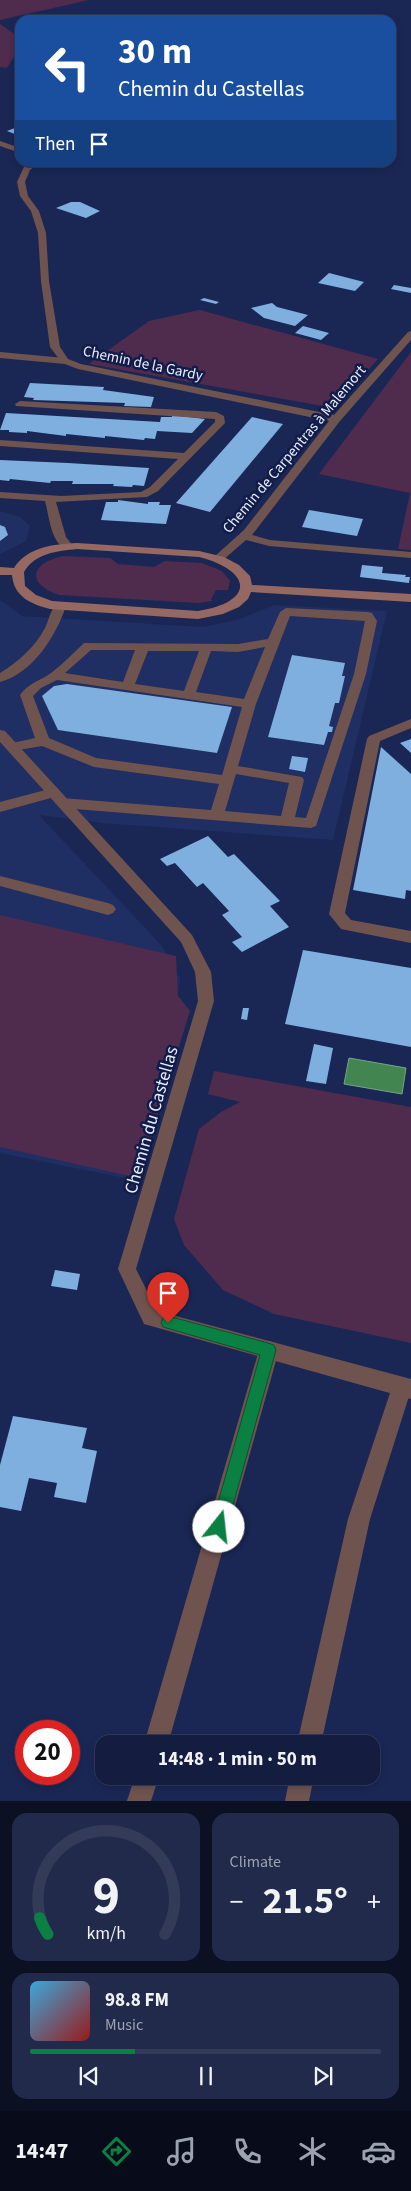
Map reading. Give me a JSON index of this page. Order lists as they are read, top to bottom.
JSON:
{
  "streets": {
    "street": ["Chemin de la Gardy", "Chemin de Carpentras à Malemort", "Chemin du Castellas"]
  },
  "crossings": [
    ["Chemin de la Gardy", "Chemin de Carpentras à Malemort"]
  ],
  "page": {
    "turn": ["30 m", "Chemin du Castellas"],
    "then": "Then",
    "limit": "20",
    "trip": "14:48 · 1 min · 50 m",
    "tile": "Climate",
    "heat": ["−", "21.5°", "+"],
    "song": ["98.8 FM", "Music"],
    "tabs": "14:47",
    "gauge": ["9", "km/h"]
  }
}
